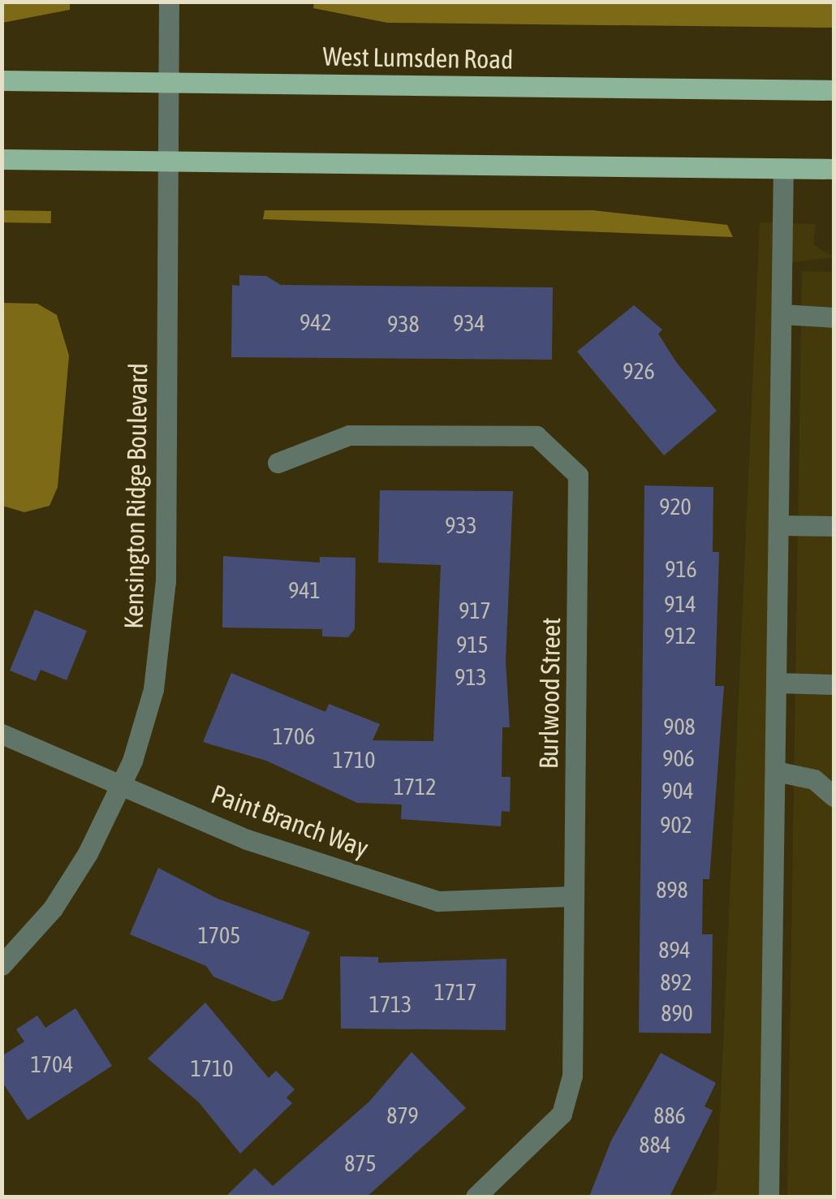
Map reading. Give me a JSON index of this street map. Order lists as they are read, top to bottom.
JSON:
{
  "streets": {
    "main road": ["West Lumsden Road"],
    "street": ["Kensington Ridge Boulevard", "Burlwood Street", "Paint Branch Way"]
  },
  "crossings": [
    ["West Lumsden Road", "Kensington Ridge Boulevard"],
    ["Kensington Ridge Boulevard", "Paint Branch Way"],
    ["Burlwood Street", "Paint Branch Way"]
  ],
  "house_numbers": [
    "942",
    "934",
    "938",
    "926",
    "920",
    "933",
    "916",
    "941",
    "914",
    "917",
    "912",
    "915",
    "913",
    "908",
    "1706",
    "906",
    "1710",
    "1712",
    "904",
    "902",
    "898",
    "1705",
    "894",
    "892",
    "1717",
    "1713",
    "890",
    "1704",
    "1710",
    "879",
    "886",
    "884",
    "875"
  ]
}
